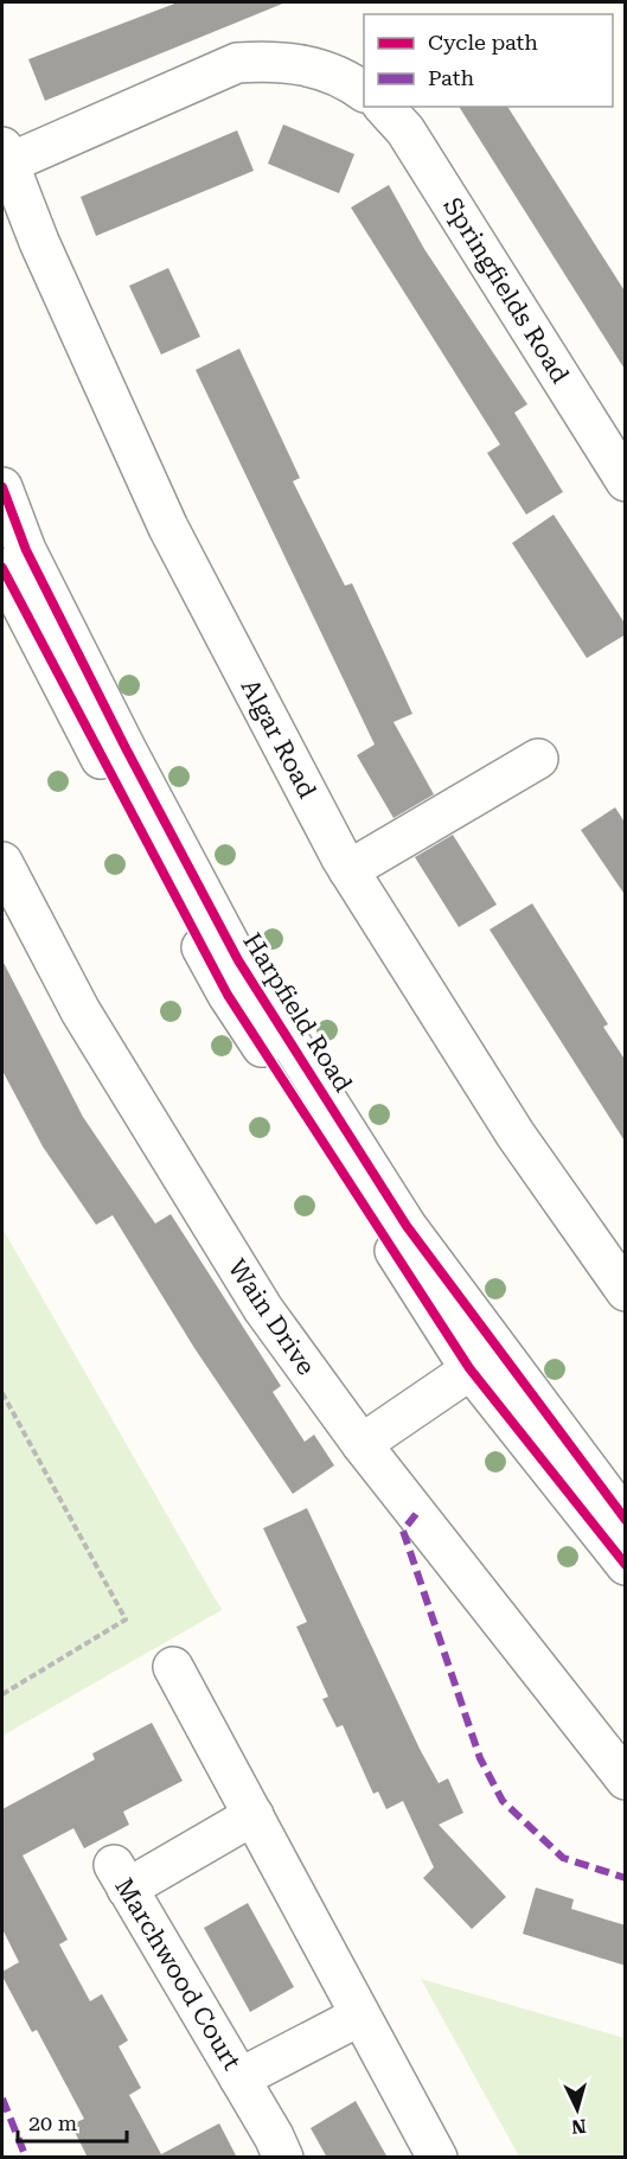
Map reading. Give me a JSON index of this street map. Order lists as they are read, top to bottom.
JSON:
{
  "streets": {
    "street": [
      "Springfields Road",
      "Algar Road",
      "Harpfield Road",
      "Wain Drive",
      "Marchwood Court"
    ]
  },
  "legend": ["Cycle path", "Path"],
  "scale_bar": "20 m",
  "north": "bottom"
}
